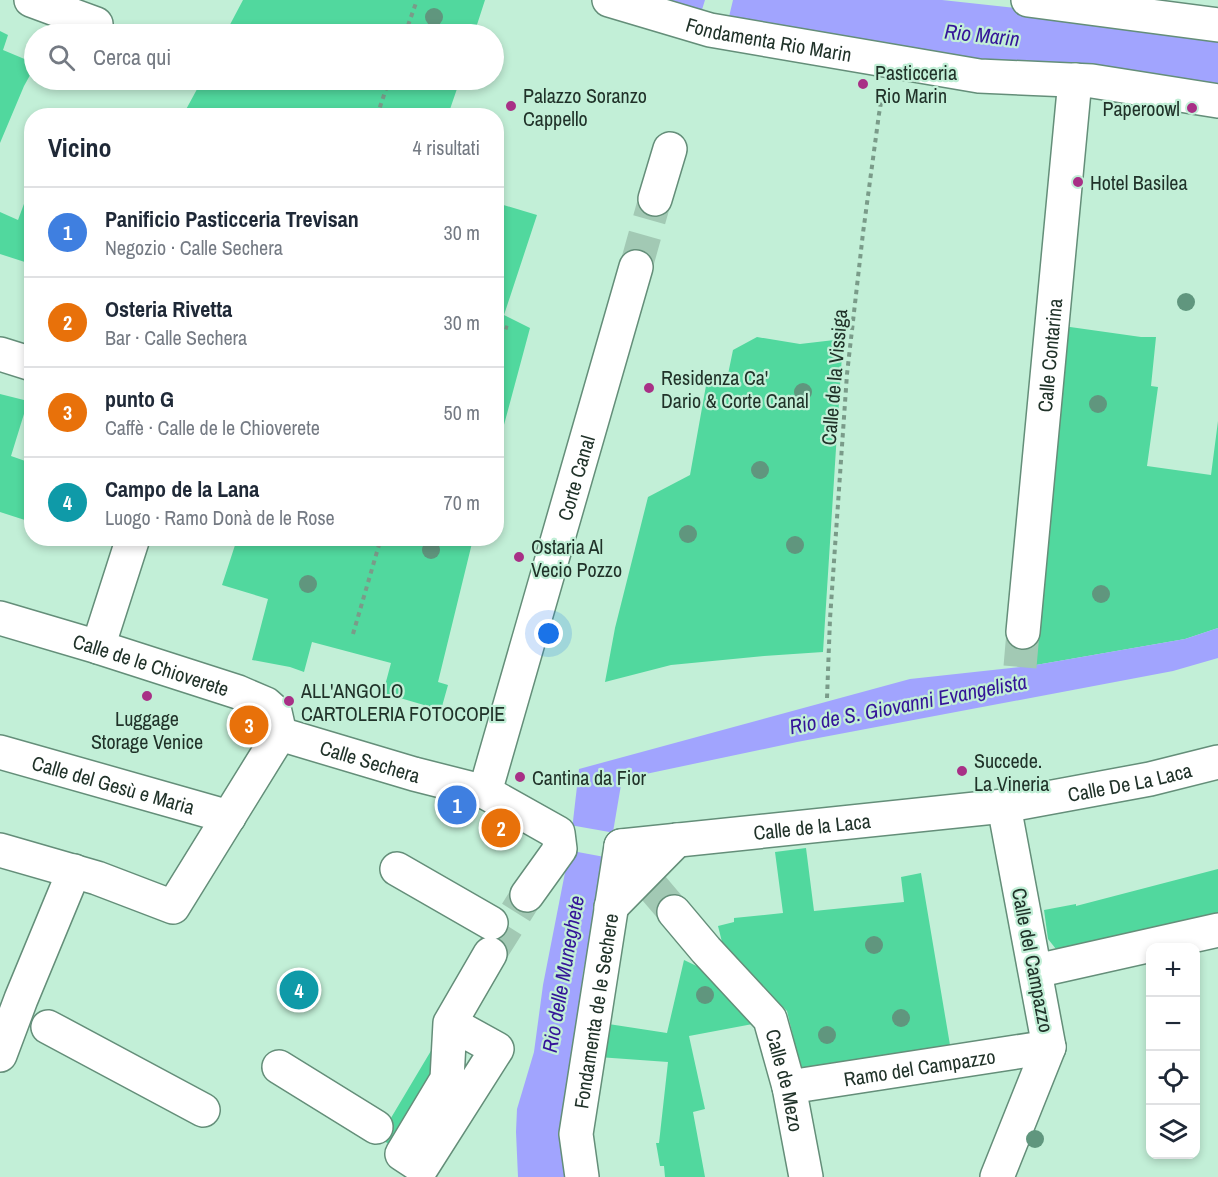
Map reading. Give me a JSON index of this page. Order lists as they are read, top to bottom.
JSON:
{
  "streets": {
    "street": [
      "Fondamenta Rio Marin",
      "Calle Contarina",
      "Corte Canal",
      "Calle de le Chioverete",
      "Calle Sechera",
      "Calle De La Laca",
      "Calle del Gesù e Maria",
      "Calle de la Laca",
      "Calle del Campazzo",
      "Fondamenta de le Sechere",
      "Ramo del Campazzo",
      "Calle de Mezo"
    ],
    "path": ["Calle de la Vissiga"]
  },
  "crossings": [
    ["Fondamenta Rio Marin", "Calle Contarina"],
    ["Fondamenta Rio Marin", "Calle de la Vissiga"],
    ["Corte Canal", "Calle Sechera"],
    ["Calle de le Chioverete", "Calle Sechera"],
    ["Calle De La Laca", "Calle de la Laca"],
    ["Calle De La Laca", "Calle del Campazzo"],
    ["Calle de la Laca", "Calle del Campazzo"],
    ["Calle de la Laca", "Fondamenta de le Sechere"],
    ["Calle del Campazzo", "Ramo del Campazzo"],
    ["Ramo del Campazzo", "Calle de Mezo"]
  ],
  "water": ["Rio Marin", "Rio de S. Giovanni Evangelista", "Rio delle Muneghete"],
  "places": [
    "Pasticceria Rio Marin",
    "Palazzo Soranzo Cappello",
    "Paperoowl",
    "Hotel Basilea",
    "Residenza Ca' Dario & Corte Canal",
    "Ostaria Al Vecio Pozzo",
    "Luggage Storage Venice",
    "ALL'ANGOLO CARTOLERIA FOTOCOPIE",
    "Succede. La Vineria",
    "Cantina da Fior"
  ],
  "page": {
    "search": "Cerca qui",
    "heading": ["Vicino", "4 risultati"],
    "list": [
      {
        "mark": "1",
        "name": "Panificio Pasticceria Trevisan",
        "note": "Negozio · Calle Sechera",
        "value": "30 m"
      },
      {
        "mark": "2",
        "name": "Osteria Rivetta",
        "note": "Bar · Calle Sechera",
        "value": "30 m"
      },
      {
        "mark": "3",
        "name": "punto G",
        "note": "Caffè · Calle de le Chioverete",
        "value": "50 m"
      },
      {
        "mark": "4",
        "name": "Campo de la Lana",
        "note": "Luogo · Ramo Donà de le Rose",
        "value": "70 m"
      }
    ],
    "pins": [
      "3",
      "1",
      "2",
      "4"
    ],
    "map_buttons": ["+", "−"]
  }
}
